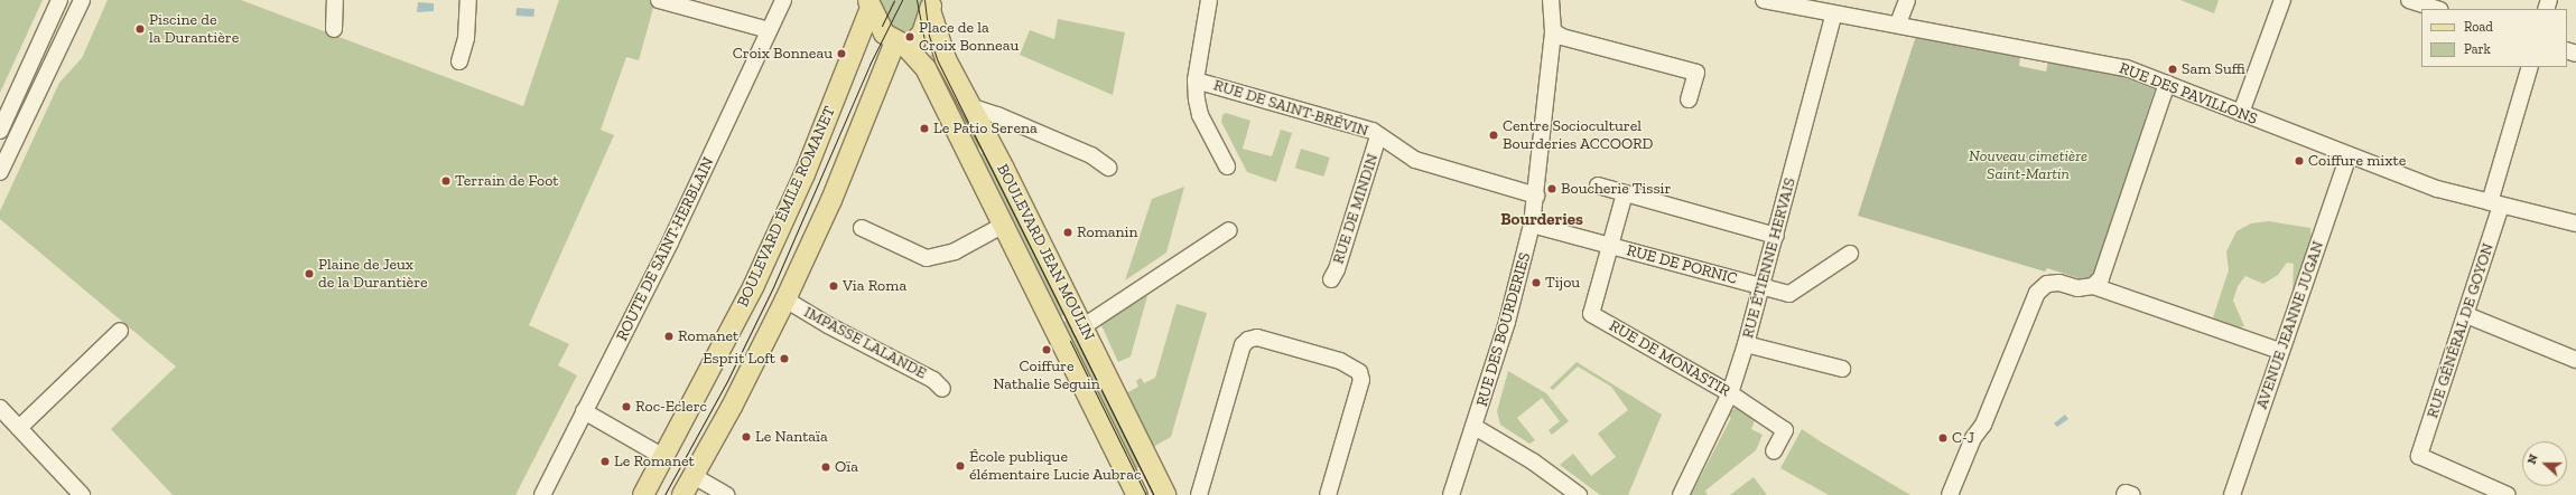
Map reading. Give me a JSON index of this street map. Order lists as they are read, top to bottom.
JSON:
{
  "streets": {
    "main road": ["BOULEVARD ÉMILE ROMANET", "BOULEVARD JEAN MOULIN"],
    "street": [
      "RUE DES PAVILLONS",
      "RUE DE SAINT-BRÉVIN",
      "RUE DE MINDIN",
      "ROUTE DE SAINT-HERBLAIN",
      "RUE ÉTIENNE HERVAIS",
      "RUE DE PORNIC",
      "AVENUE JEANNE JUGAN",
      "RUE DES BOURDERIES",
      "RUE GÉNÉRAL DE GOYON",
      "IMPASSE LALANDE",
      "RUE DE MONASTIR"
    ]
  },
  "crossings": [
    ["RUE DES PAVILLONS", "RUE ÉTIENNE HERVAIS"],
    ["RUE DES PAVILLONS", "AVENUE JEANNE JUGAN"],
    ["RUE DES PAVILLONS", "RUE GÉNÉRAL DE GOYON"],
    ["RUE DE SAINT-BRÉVIN", "RUE DE MINDIN"],
    ["RUE DE SAINT-BRÉVIN", "RUE DES BOURDERIES"],
    ["RUE ÉTIENNE HERVAIS", "RUE DE PORNIC"],
    ["RUE ÉTIENNE HERVAIS", "RUE DE MONASTIR"],
    ["RUE DE PORNIC", "RUE DES BOURDERIES"],
    ["RUE DE PORNIC", "RUE DE MONASTIR"]
  ],
  "districts": ["Bourderies"],
  "parks": ["Nouveau cimetière Saint-Martin"],
  "places": [
    "Piscine de la Durantière",
    "Place de la Croix Bonneau",
    "Croix Bonneau",
    "Sam Suffi",
    "Le Patio Serena",
    "Centre Socioculturel Bourderies ACCOORD",
    "Coiffure mixte",
    "Terrain de Foot",
    "Boucherie Tissir",
    "Romanin",
    "Plaine de Jeux de la Durantière",
    "Tijou",
    "Via Roma",
    "Romanet",
    "Coiffure Nathalie Seguin",
    "Esprit Loft",
    "Roc-Eclerc",
    "Le Nantaïa",
    "C-J",
    "Le Romanet",
    "École publique élémentaire Lucie Aubrac",
    "Oïa"
  ],
  "legend": ["Road", "Park"],
  "north": "left"
}
